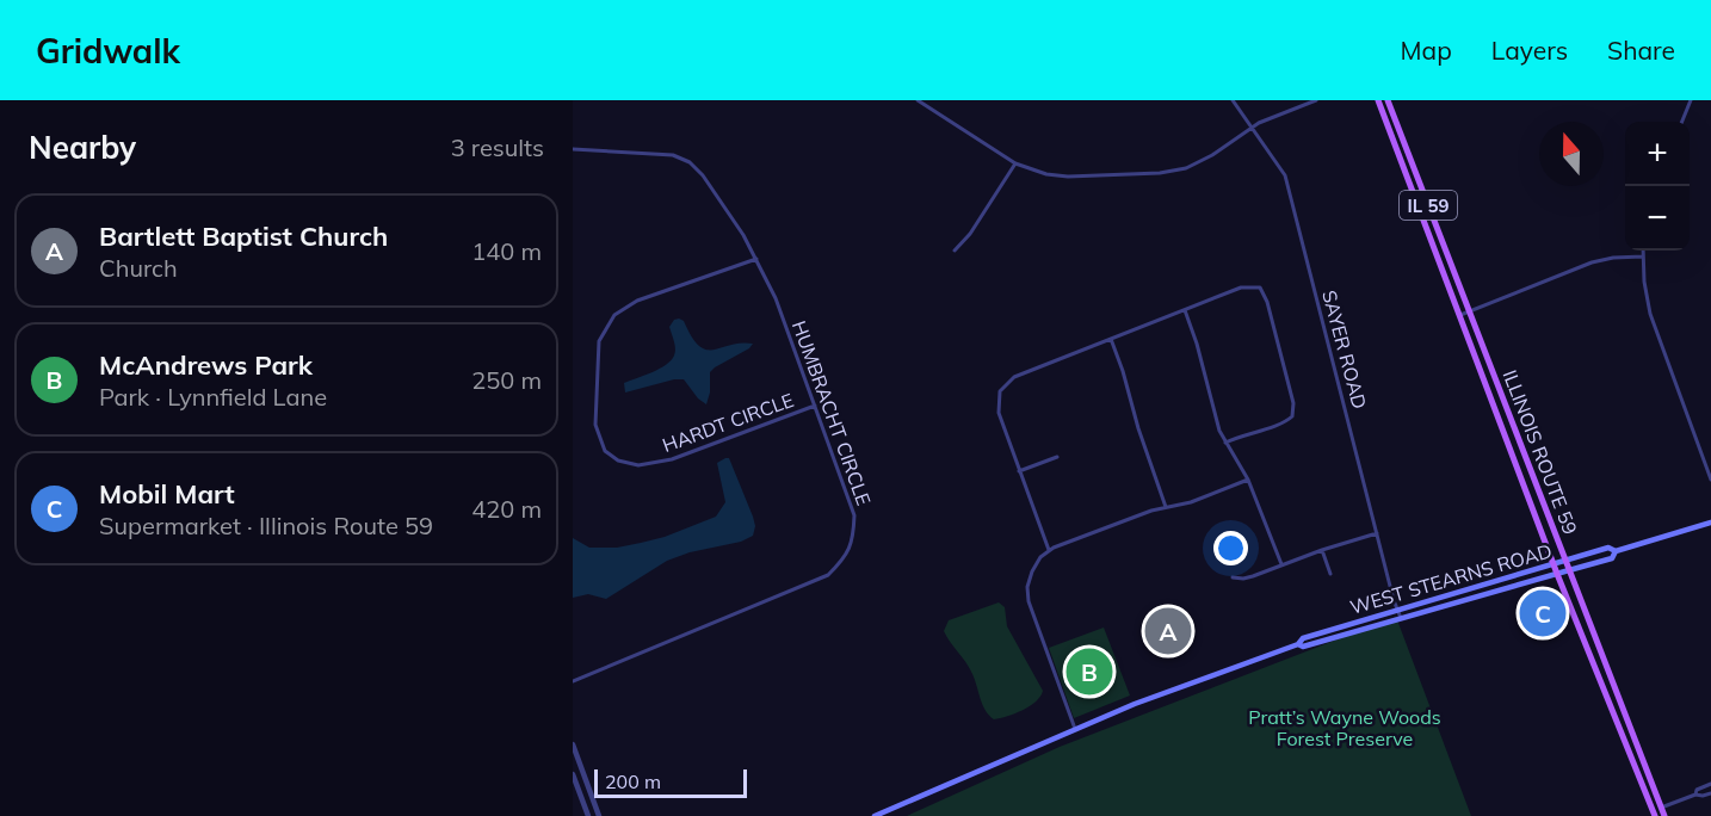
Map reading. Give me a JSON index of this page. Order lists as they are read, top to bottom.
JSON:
{
  "streets": {
    "main road": ["IL 59", "ILLINOIS ROUTE 59", "WEST STEARNS ROAD"],
    "street": ["SAYER ROAD", "HUMBRACHT CIRCLE", "HARDT CIRCLE"]
  },
  "crossings": [
    ["SAYER ROAD", "WEST STEARNS ROAD"],
    ["HUMBRACHT CIRCLE", "HARDT CIRCLE"],
    ["ILLINOIS ROUTE 59", "WEST STEARNS ROAD"]
  ],
  "parks": ["Pratt’s Wayne Woods Forest Preserve"],
  "scale_bar": "200 m",
  "north": "top",
  "page": {
    "header": "Gridwalk",
    "nav": ["Map", "Layers", "Share"],
    "heading": ["Nearby", "3 results"],
    "map_buttons": ["+", "−"],
    "list": [
      {
        "mark": "A",
        "name": "Bartlett Baptist Church",
        "note": "Church",
        "value": "140 m"
      },
      {
        "mark": "B",
        "name": "McAndrews Park",
        "note": "Park · Lynnfield Lane",
        "value": "250 m"
      },
      {
        "mark": "C",
        "name": "Mobil Mart",
        "note": "Supermarket · Illinois Route 59",
        "value": "420 m"
      }
    ],
    "pins": ["C", "A", "B"],
    "scale": "200 m"
  }
}
